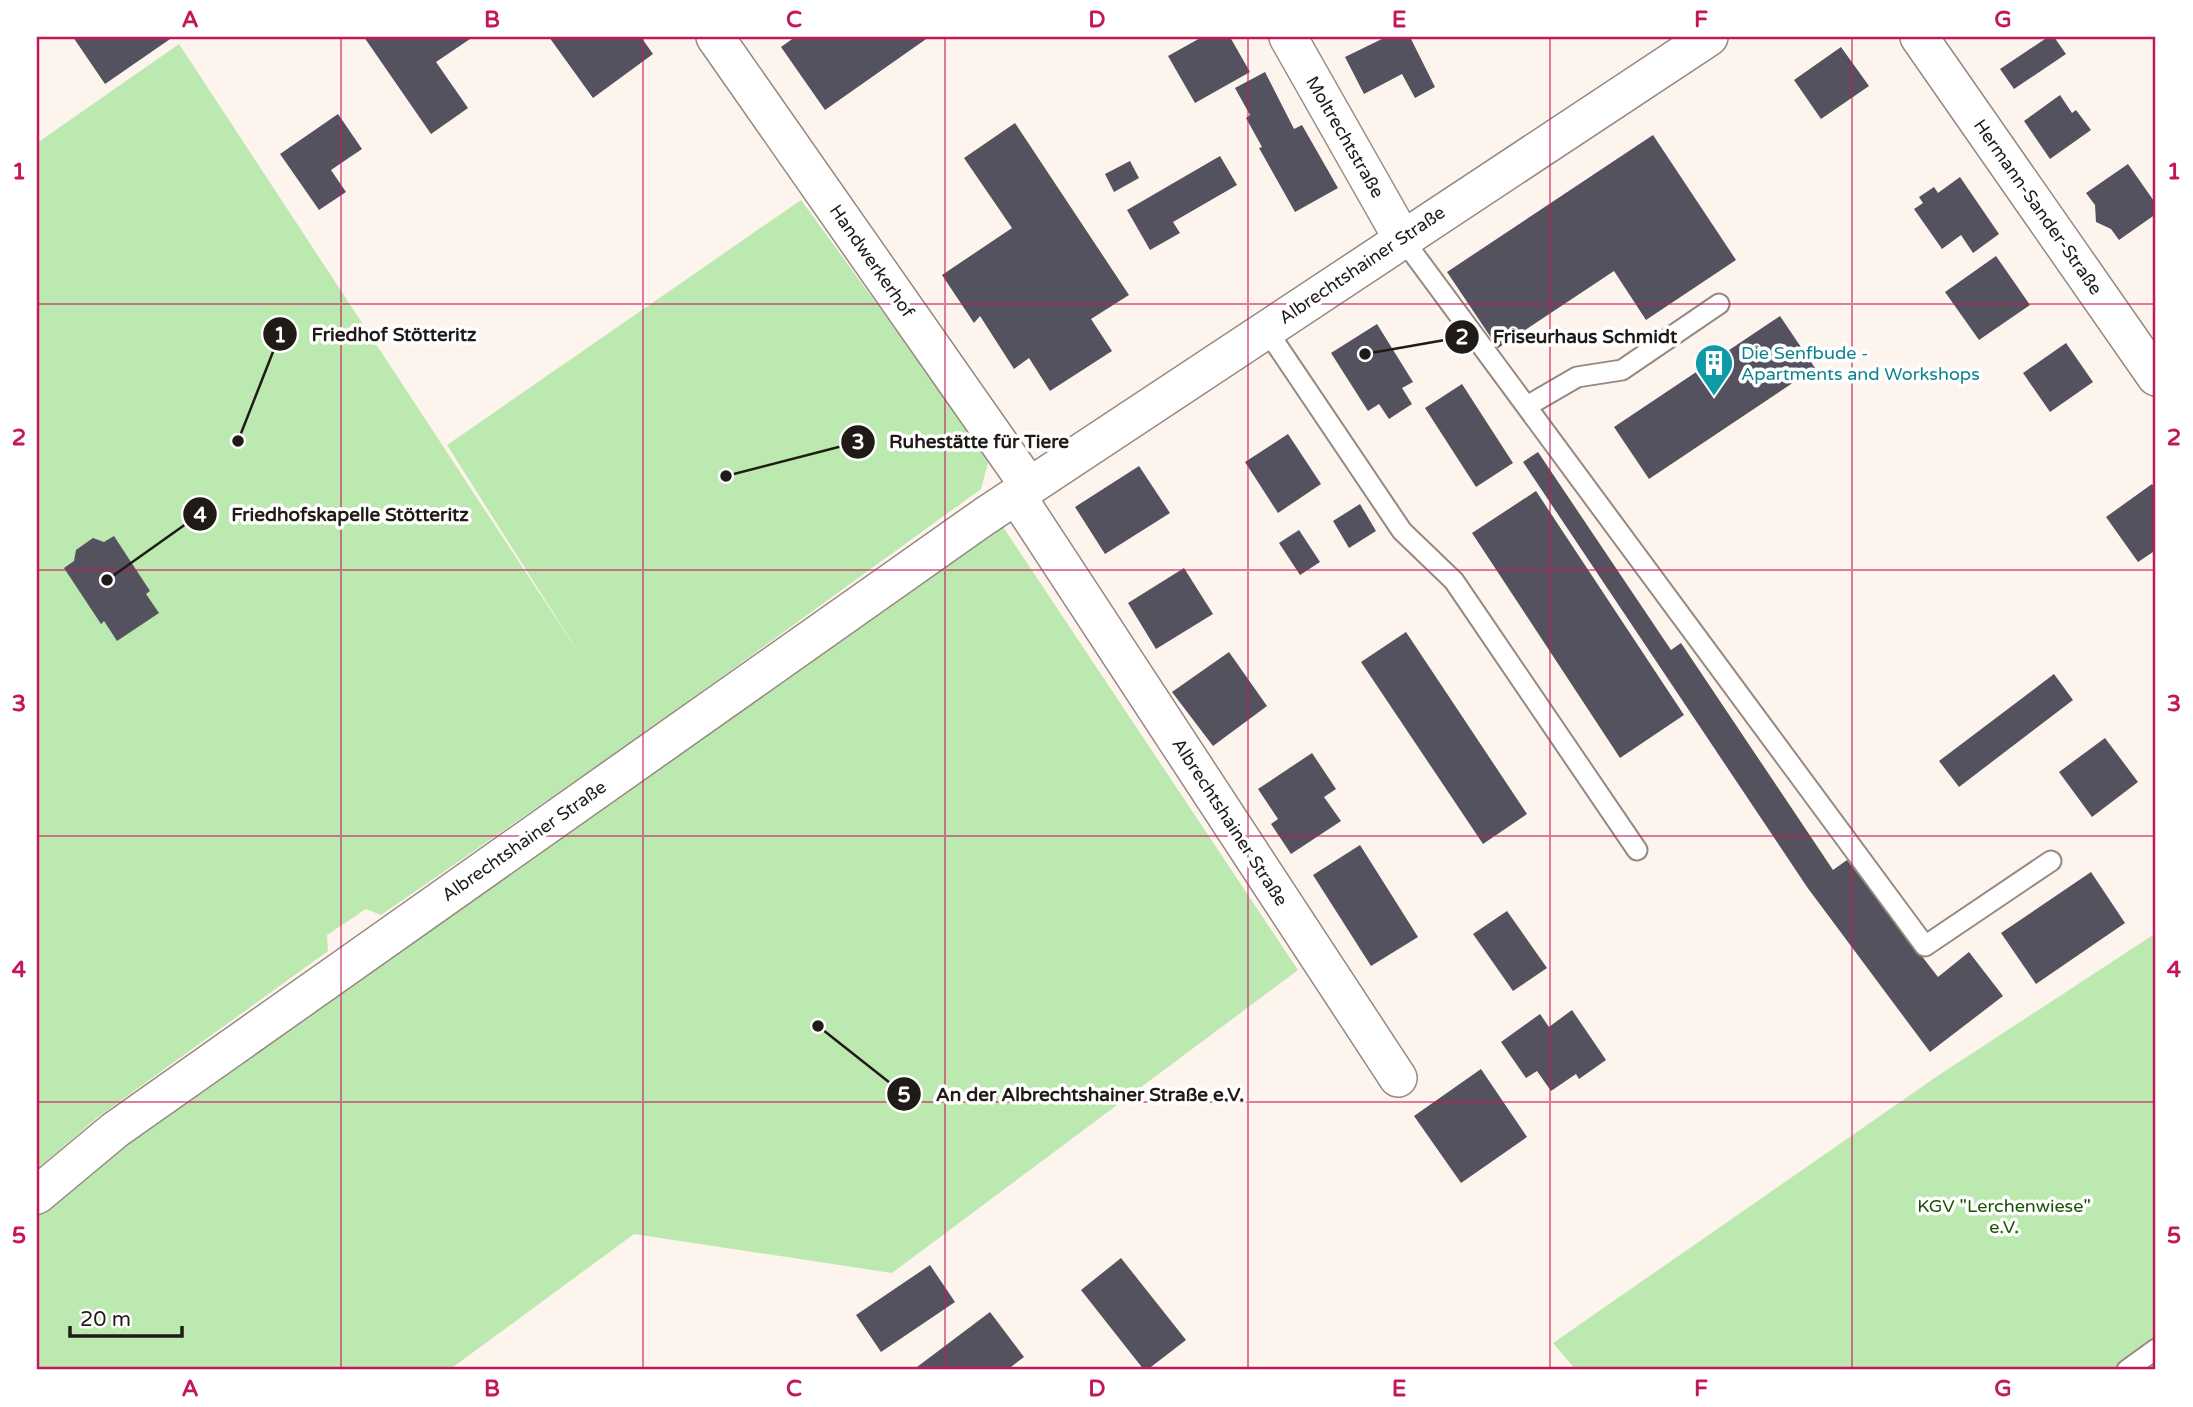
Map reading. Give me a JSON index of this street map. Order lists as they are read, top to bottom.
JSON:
{
  "streets": {
    "street": [
      "Moltrechtstraße",
      "Hermann-Sander-Straße",
      "Handwerkerhof",
      "Albrechtshainer Straße"
    ]
  },
  "crossings": [
    ["Moltrechtstraße", "Albrechtshainer Straße"],
    ["Handwerkerhof", "Albrechtshainer Straße"]
  ],
  "parks": ["KGV \"Lerchenwiese\" e.V."],
  "places": {
    "other": [
      "Friseurhaus Schmidt",
      "Friedhof Stötteritz",
      "Ruhestätte für Tiere",
      "Friedhofskapelle Stötteritz",
      "An der Albrechtshainer Straße e.V."
    ],
    "building": ["Die Senfbude - Apartments and Workshops"]
  },
  "scale_bar": "20 m",
  "grid": {
    "columns": [
      "A",
      "B",
      "C",
      "D",
      "E",
      "F",
      "G"
    ],
    "rows": [
      "1",
      "2",
      "3",
      "4",
      "5"
    ]
  }
}
